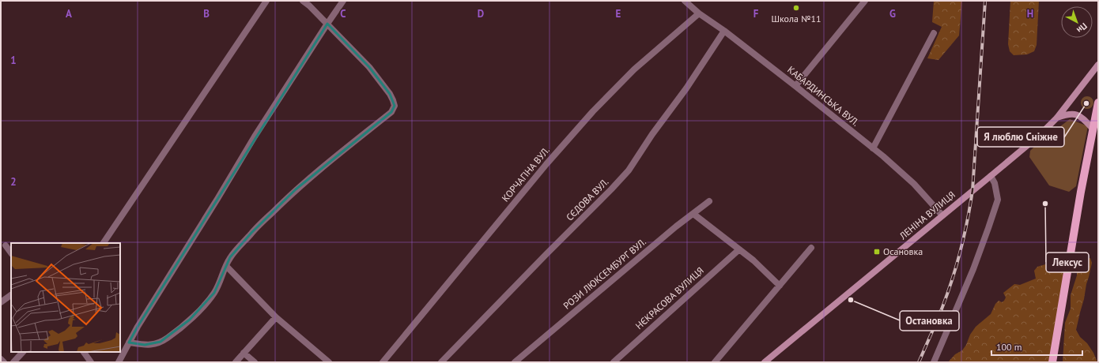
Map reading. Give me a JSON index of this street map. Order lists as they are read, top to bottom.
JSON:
{
  "streets": {
    "main road": ["ЛЕНІНА ВУЛИЦЯ"],
    "street": [
      "КАБАРДИНСЬКА ВУЛ.",
      "КОРЧАГІНА ВУЛ.",
      "СЄДОВА ВУЛ.",
      "РОЗИ ЛЮКСЕМБУРГ ВУЛ.",
      "НЄКРАСОВА ВУЛИЦЯ"
    ]
  },
  "crossings": [
    ["КАБАРДИНСЬКА ВУЛ.", "КОРЧАГІНА ВУЛ."],
    ["КАБАРДИНСЬКА ВУЛ.", "СЄДОВА ВУЛ."],
    ["КАБАРДИНСЬКА ВУЛ.", "ЛЕНІНА ВУЛИЦЯ"]
  ],
  "places": {
    "other": [
      "Школа №11",
      "Я люблю Сніжне",
      "Лексус",
      "Остановка"
    ],
    "transit": ["Осановка"]
  },
  "scale_bar": "100 m",
  "north": "bottom right",
  "grid": {
    "columns": [
      "A",
      "B",
      "C",
      "D",
      "E",
      "F",
      "G",
      "H"
    ],
    "rows": ["1", "2"]
  }
}
